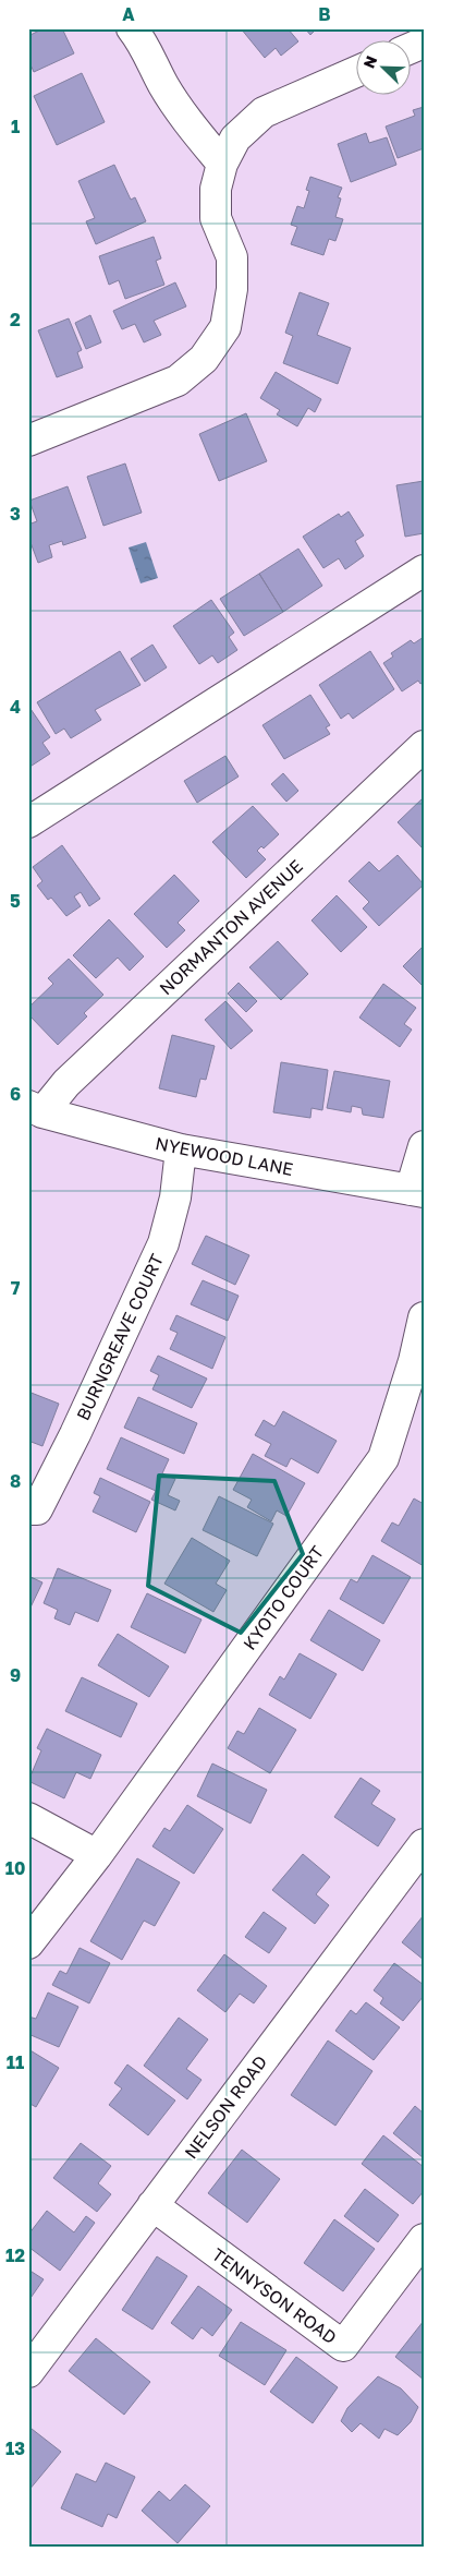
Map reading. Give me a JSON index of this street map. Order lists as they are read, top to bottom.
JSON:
{
  "streets": {
    "street": [
      "NORMANTON AVENUE",
      "NYEWOOD LANE",
      "BURNGREAVE COURT",
      "KYOTO COURT",
      "NELSON ROAD",
      "TENNYSON ROAD"
    ]
  },
  "crossings": [
    ["NORMANTON AVENUE", "NYEWOOD LANE"],
    ["NYEWOOD LANE", "BURNGREAVE COURT"],
    ["NELSON ROAD", "TENNYSON ROAD"]
  ],
  "north": "top left",
  "grid": {
    "columns": ["A", "B"],
    "rows": [
      "1",
      "2",
      "3",
      "4",
      "5",
      "6",
      "7",
      "8",
      "9",
      "10",
      "11",
      "12",
      "13"
    ]
  }
}
